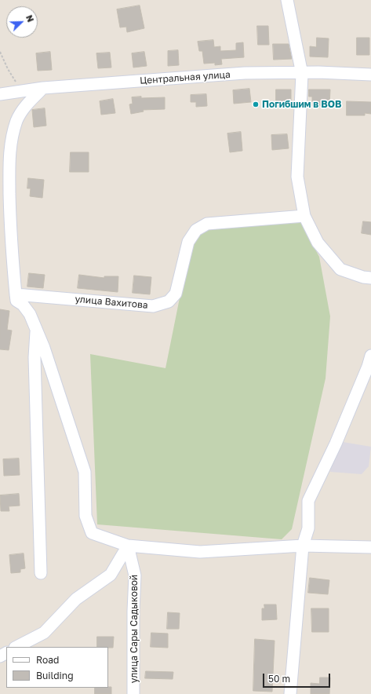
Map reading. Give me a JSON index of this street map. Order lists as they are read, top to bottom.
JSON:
{
  "streets": {
    "street": ["Центральная улица", "улица Вахитова", "улица Сары Садыковой"]
  },
  "places": ["Погибшим в ВОВ"],
  "legend": ["Road", "Building"],
  "scale_bar": "50 m",
  "north": "top right"
}
